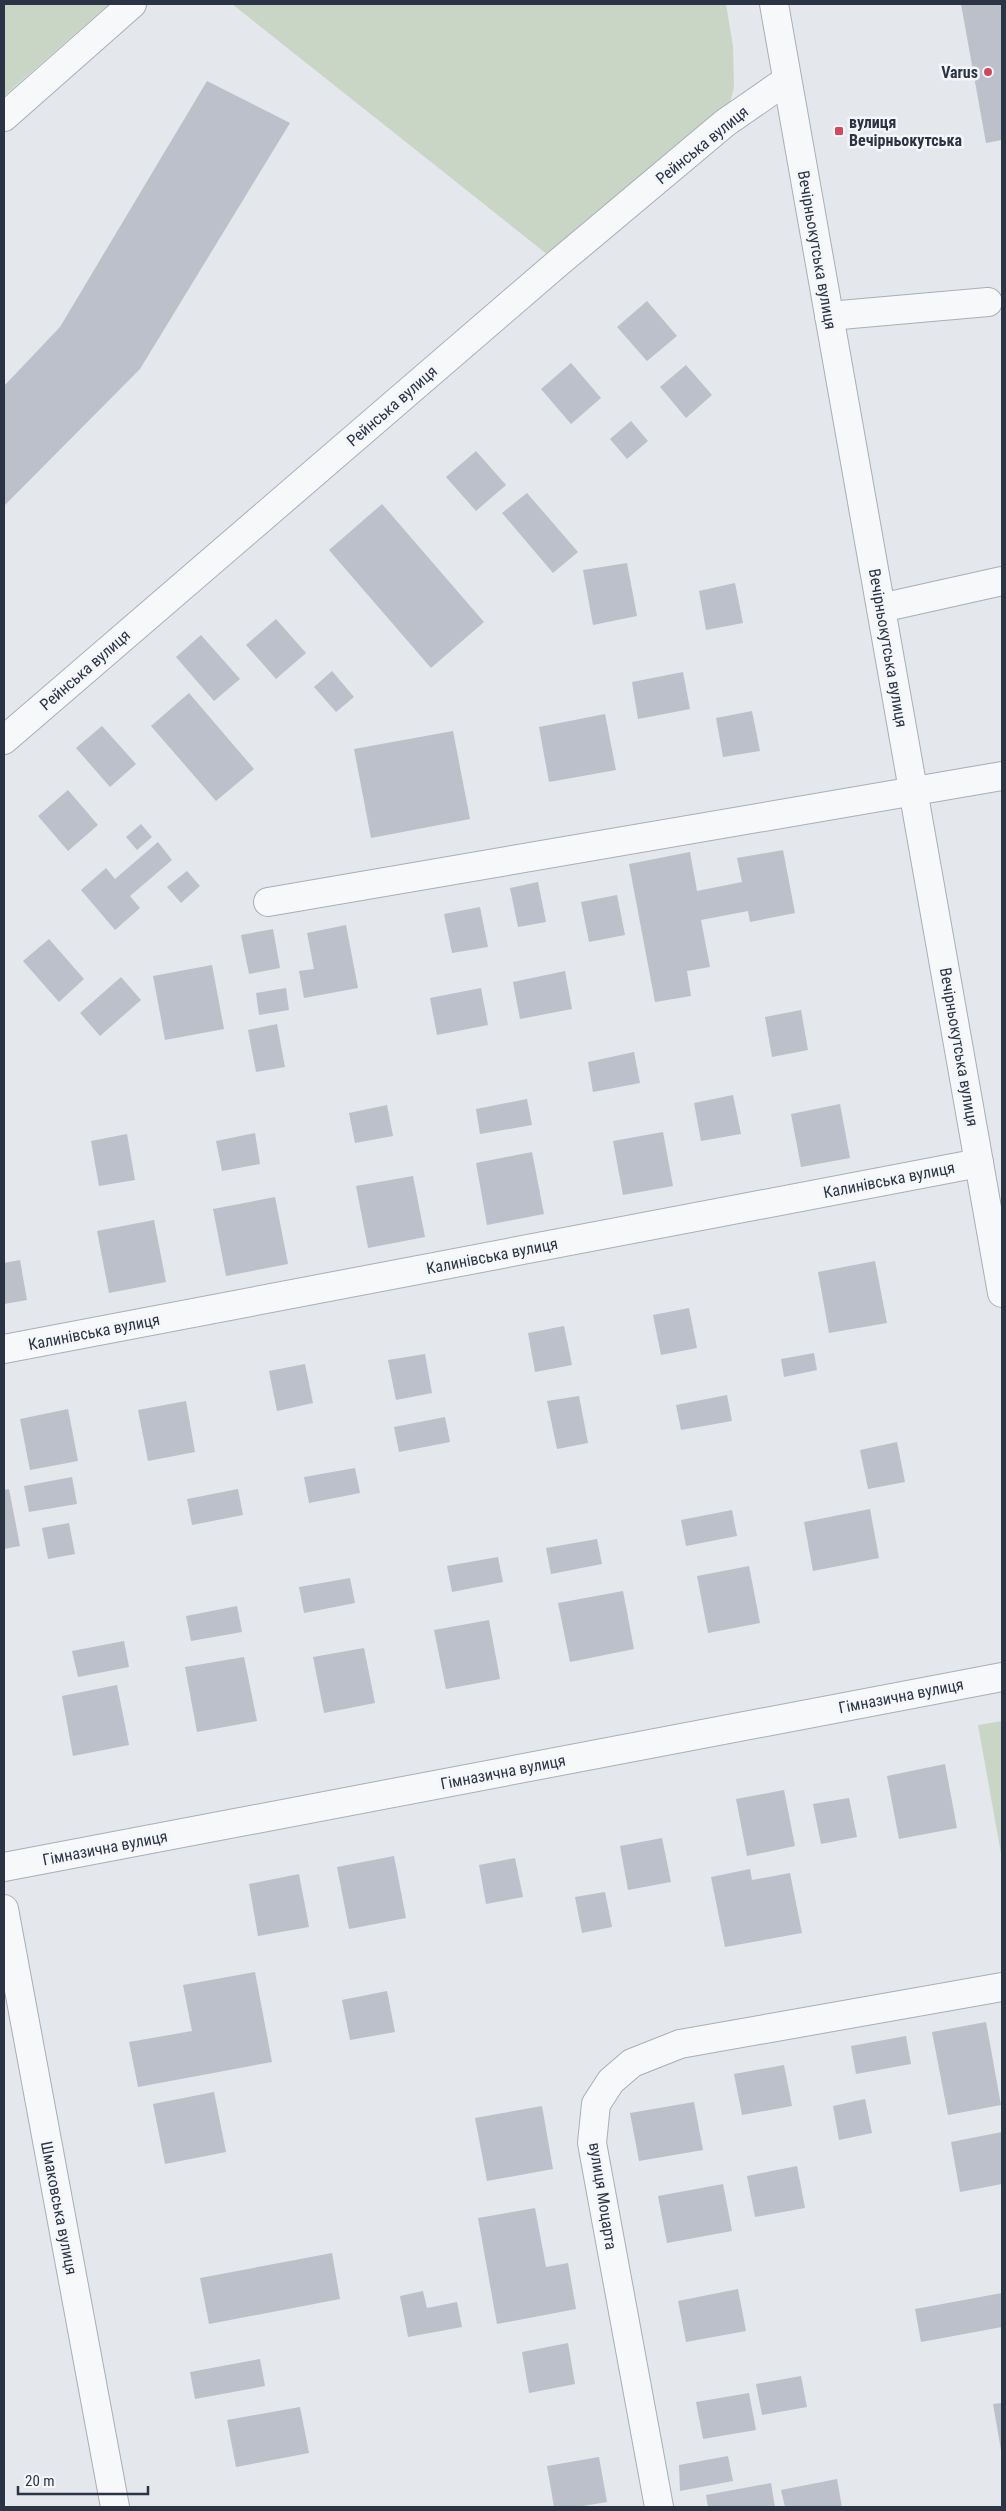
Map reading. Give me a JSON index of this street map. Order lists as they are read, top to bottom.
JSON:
{
  "streets": {
    "street": [
      "Рейнська вулиця",
      "Вечірньокутська вулиця",
      "Калинівська вулиця",
      "Гімназична вулиця",
      "вулиця Моцарта",
      "Шмаковська вулиця"
    ]
  },
  "crossings": [
    ["Рейнська вулиця", "Вечірньокутська вулиця"],
    ["Вечірньокутська вулиця", "Калинівська вулиця"]
  ],
  "places": {
    "other": ["Varus"],
    "transit": ["вулиця Вечірньокутська"]
  },
  "scale_bar": "20 m"
}
